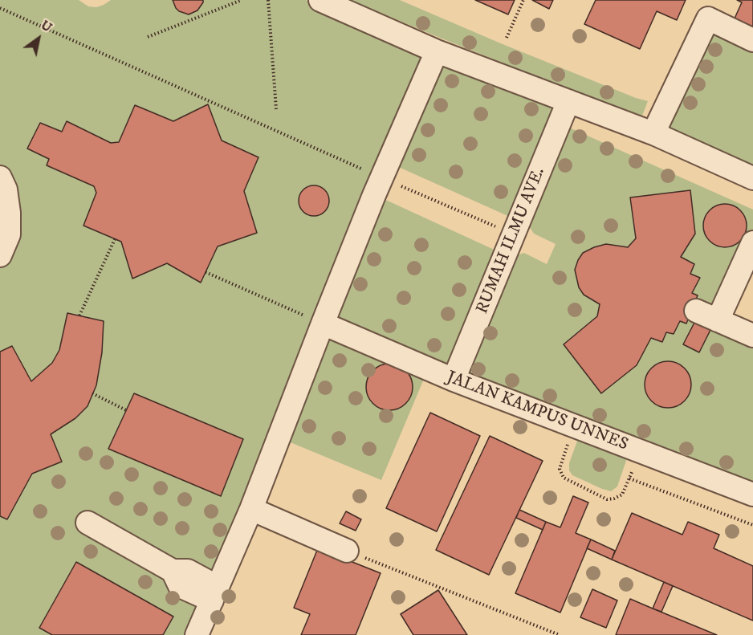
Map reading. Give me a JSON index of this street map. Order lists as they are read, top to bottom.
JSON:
{
  "streets": {
    "street": ["RUMAH ILMU AVE.", "JALAN KAMPUS UNNES"]
  },
  "crossings": [
    ["RUMAH ILMU AVE.", "JALAN KAMPUS UNNES"]
  ],
  "north": "top right"
}
